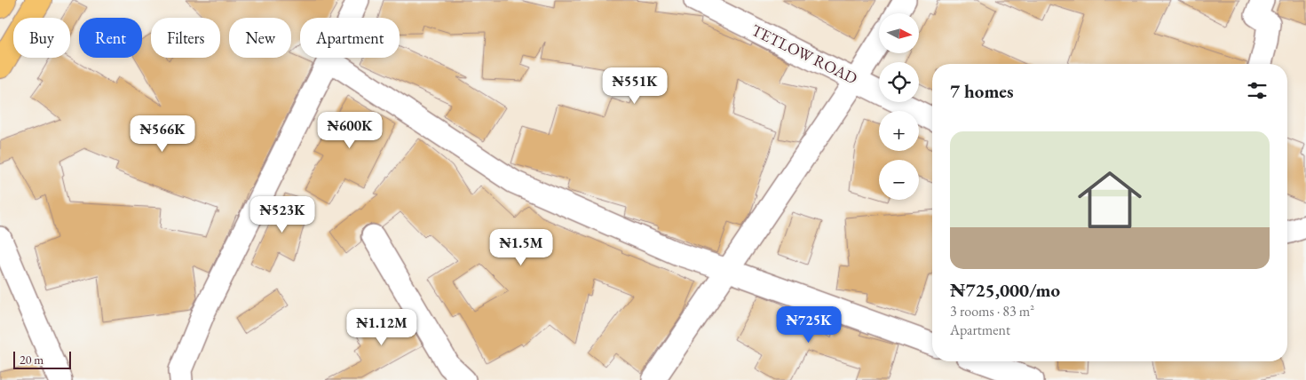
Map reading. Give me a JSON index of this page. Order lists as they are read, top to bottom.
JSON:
{
  "streets": {
    "street": ["TETLOW ROAD"]
  },
  "scale_bar": "20 m",
  "north": "right",
  "page": {
    "map_buttons": ["+", "−"],
    "chip": [
      "Buy",
      "Rent",
      "Filters",
      "New",
      "Apartment"
    ],
    "heading": "7 homes",
    "price": [
      "₦551K",
      "₦600K",
      "₦566K",
      "₦523K",
      "₦1.5M",
      "₦725K",
      "₦1.12M"
    ],
    "list": [
      {
        "name": "₦725,000/mo",
        "note": "3 rooms · 83 m² · Apartment"
      }
    ],
    "scale": "20 m"
  }
}
